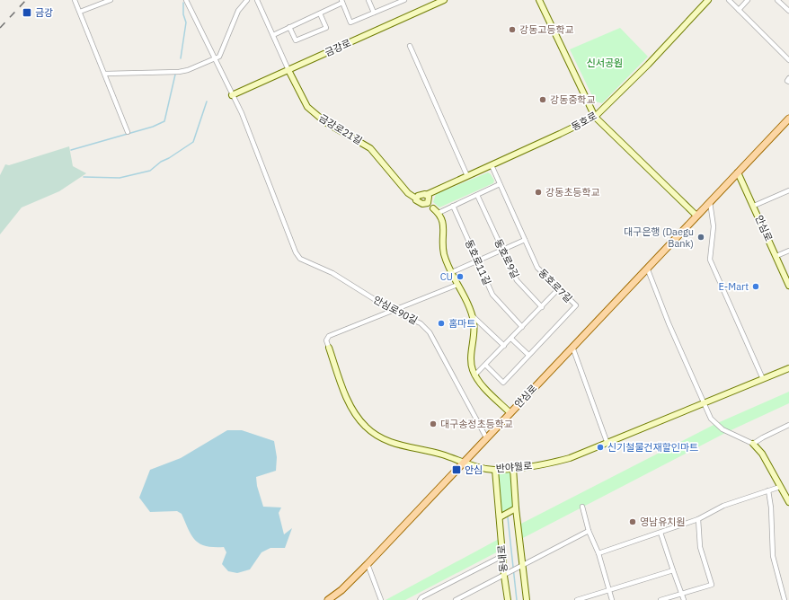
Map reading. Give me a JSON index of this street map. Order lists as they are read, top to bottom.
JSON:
{
  "streets": {
    "main road": ["안심로"],
    "street": [
      "금강로",
      "동호로",
      "금강로21길",
      "동호로9길",
      "동호로11길",
      "동호로7길",
      "안심로90길",
      "반야월로",
      "동내로"
    ]
  },
  "crossings": [
    ["금강로", "금강로21길"],
    ["금강로", "안심로90길"],
    ["동호로", "금강로21길"],
    ["동호로", "동호로7길"],
    ["안심로", "안심로90길"],
    ["안심로", "반야월로"],
    ["반야월로", "동내로"]
  ],
  "parks": ["신서공원"],
  "places": {
    "transit": ["금강", "안심"],
    "other": [
      "강동고등학교",
      "강동중학교",
      "강동초등학교",
      "대구은행 (Daegu Bank)",
      "CU",
      "E-Mart",
      "홈마트",
      "대구송정초등학교",
      "신기철물건재할인마트",
      "영남유치원"
    ]
  }
}
